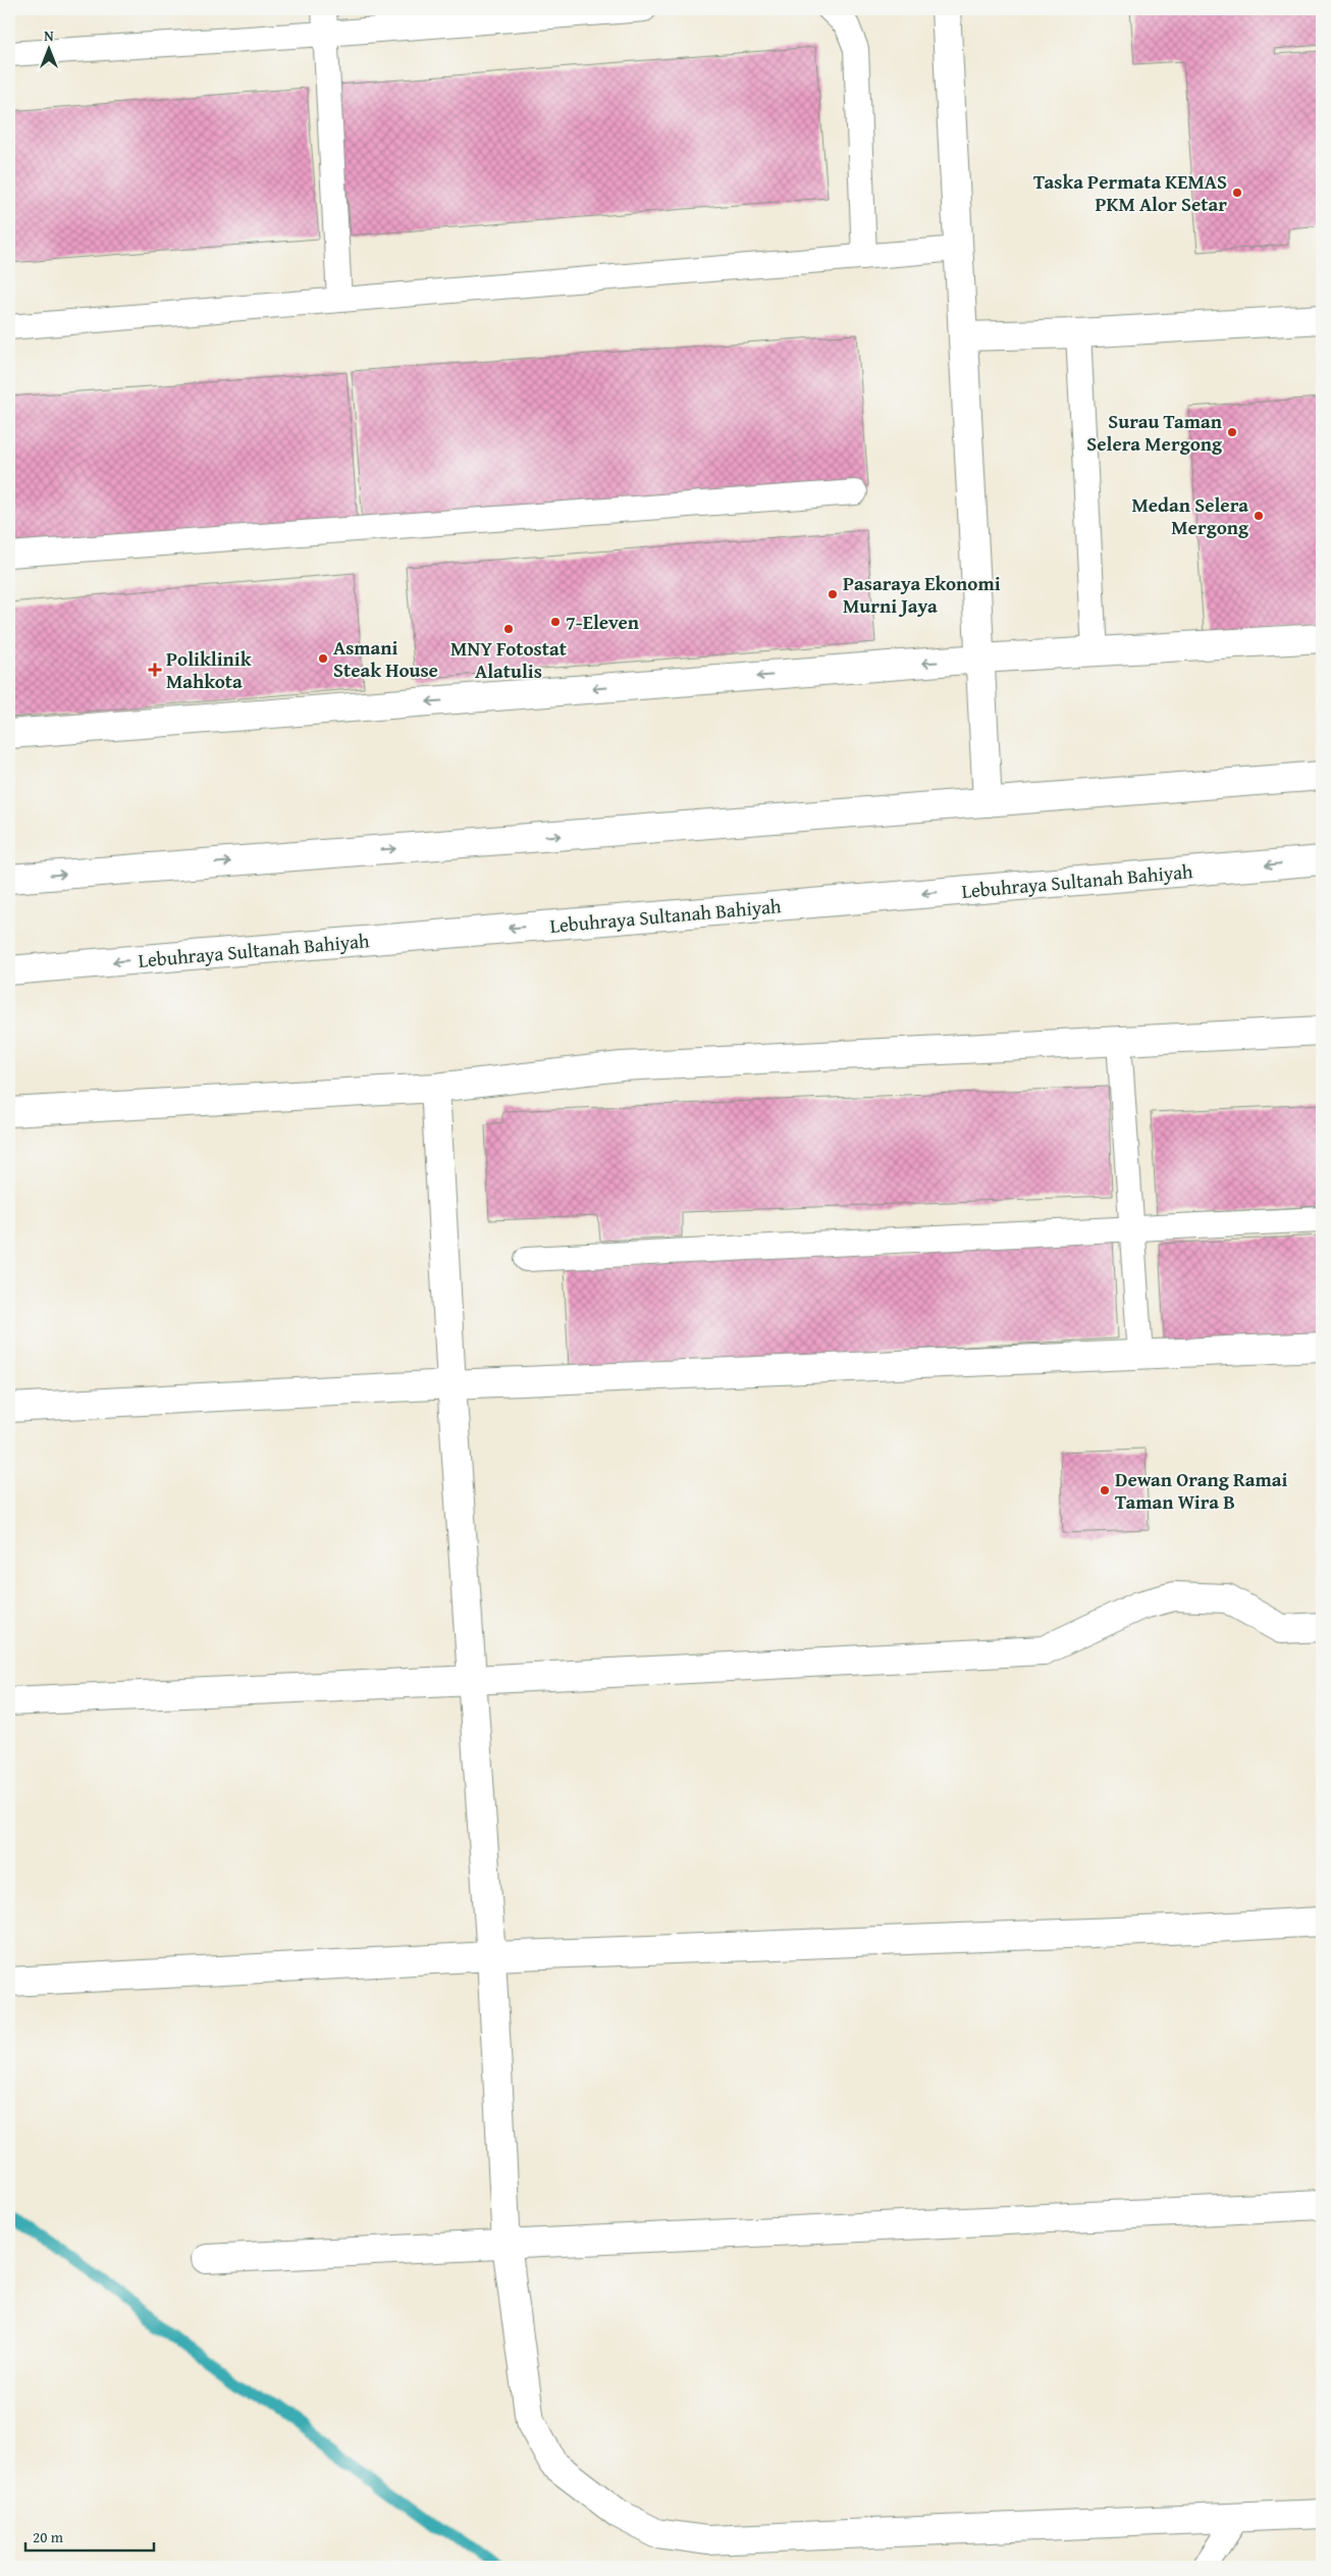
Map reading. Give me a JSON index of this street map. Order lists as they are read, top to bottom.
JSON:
{
  "streets": {
    "street": ["Lebuhraya Sultanah Bahiyah"]
  },
  "places": {
    "other": [
      "Taska Permata KEMAS PKM Alor Setar",
      "Surau Taman Selera Mergong",
      "Medan Selera Mergong",
      "Pasaraya Ekonomi Murni Jaya",
      "7-Eleven",
      "MNY Fotostat Alatulis",
      "Asmani Steak House",
      "Dewan Orang Ramai Taman Wira B"
    ],
    "health": ["Poliklinik Mahkota"]
  },
  "scale_bar": "20 m",
  "north": "top"
}
